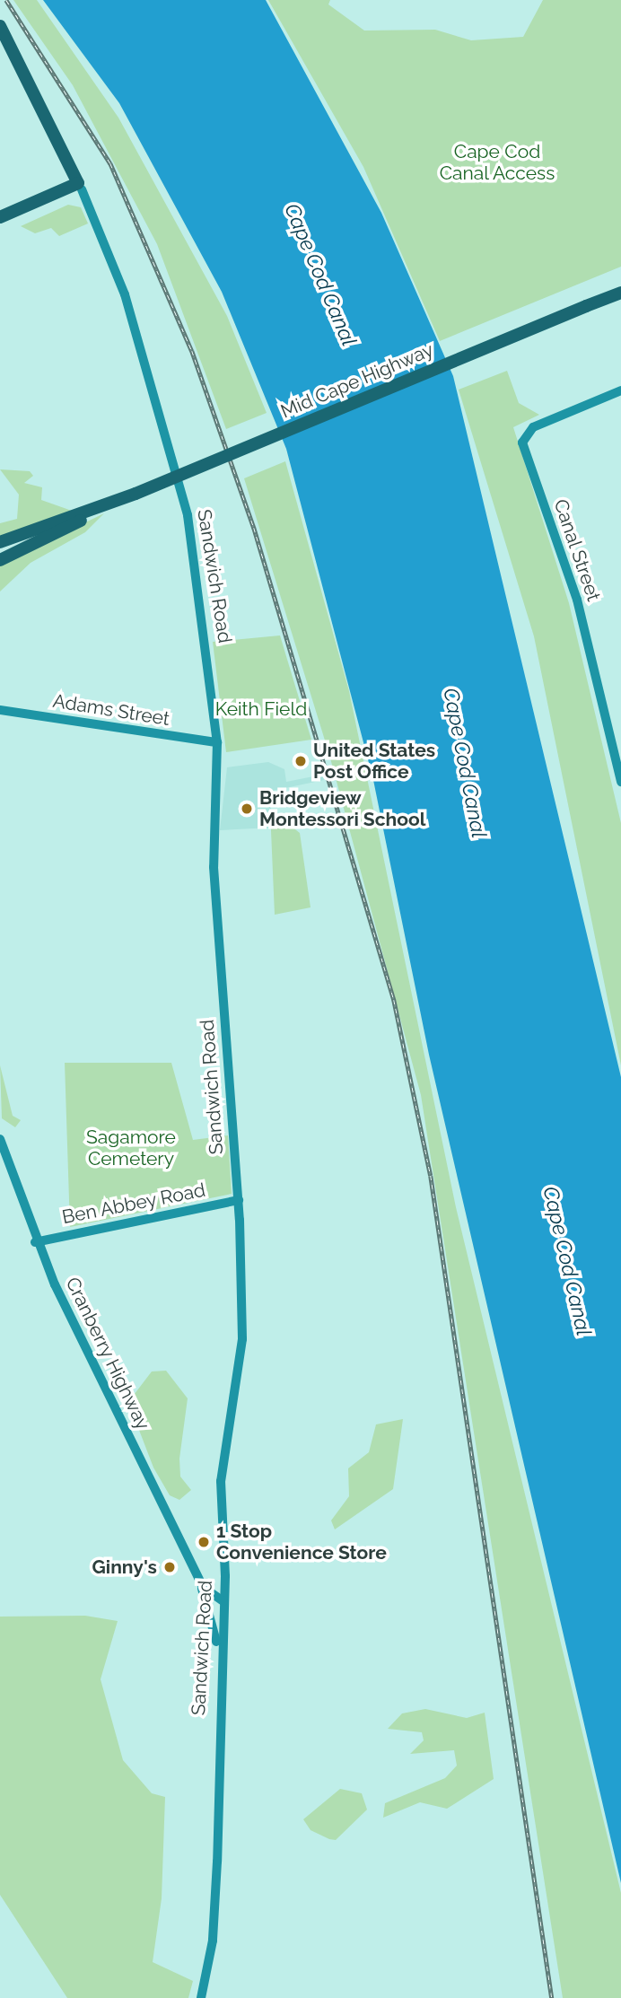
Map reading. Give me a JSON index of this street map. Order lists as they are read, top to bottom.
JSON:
{
  "streets": {
    "highway": ["Mid Cape Highway", "Sandwich Road"],
    "main road": [
      "Canal Street",
      "Adams Street",
      "Ben Abbey Road",
      "Cranberry Highway"
    ]
  },
  "crossings": [
    ["Sandwich Road", "Adams Street"],
    ["Sandwich Road", "Ben Abbey Road"],
    ["Sandwich Road", "Cranberry Highway"],
    ["Ben Abbey Road", "Cranberry Highway"]
  ],
  "water": ["Cape Cod Canal"],
  "parks": ["Cape Cod Canal Access", "Keith Field", "Sagamore Cemetery"],
  "places": [
    "United States Post Office",
    "Bridgeview Montessori School",
    "1 Stop Convenience Store",
    "Ginny's"
  ]
}
